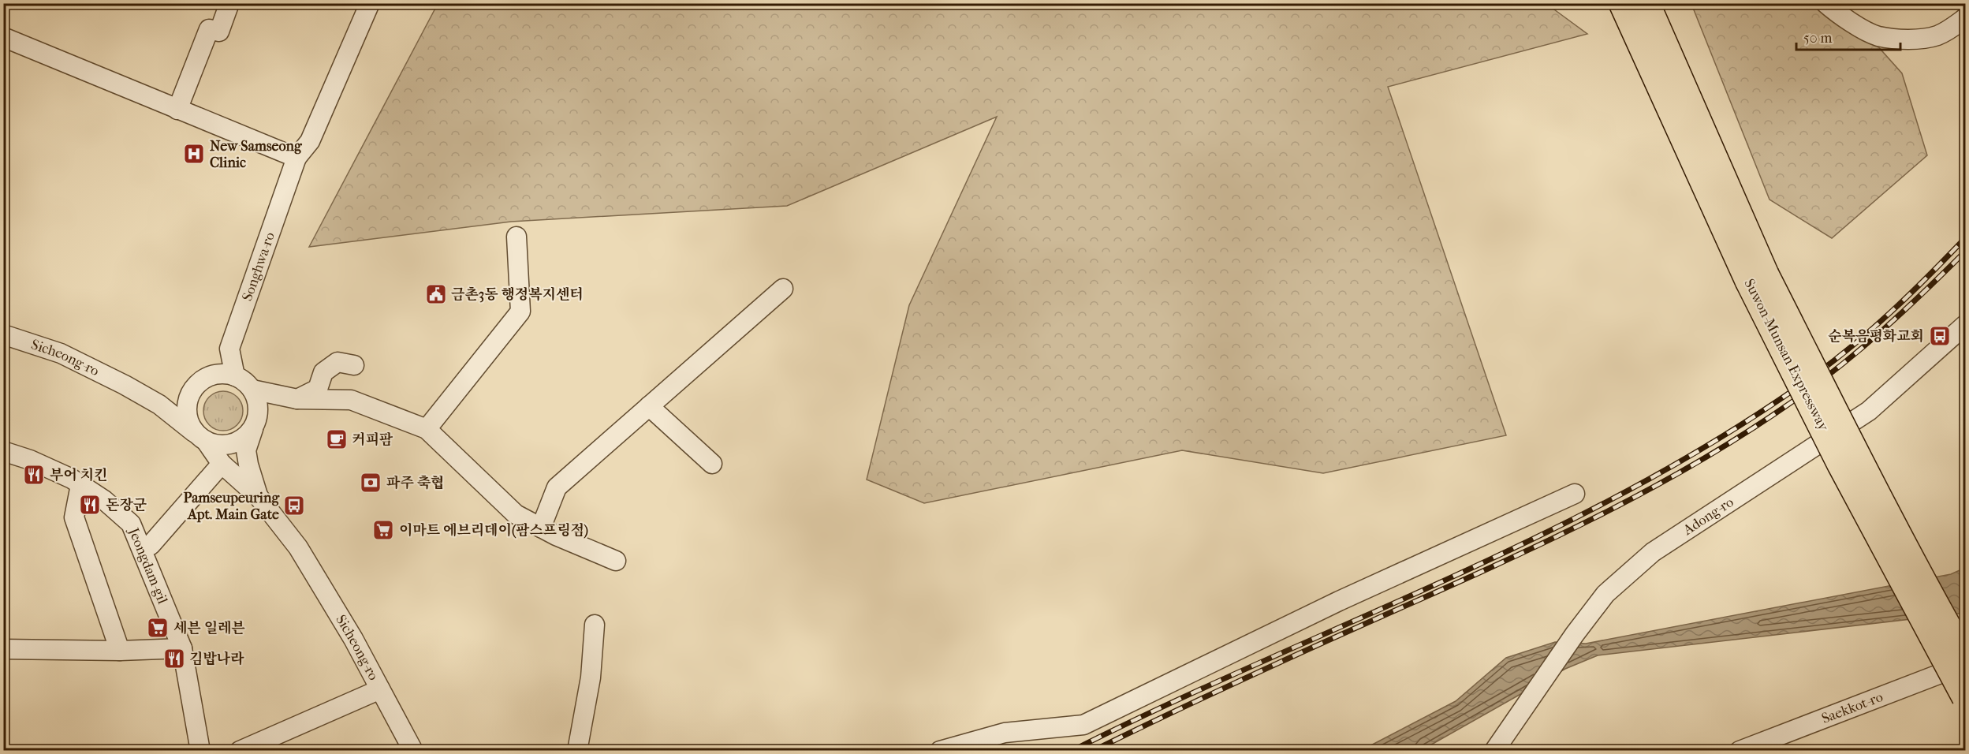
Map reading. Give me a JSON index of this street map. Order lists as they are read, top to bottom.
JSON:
{
  "streets": {
    "highway": ["Suwon-Munsan Expressway"],
    "street": [
      "Songhwa-ro",
      "Sicheong-ro",
      "Adong-ro",
      "Jeongdam-gil",
      "Saekkot-ro"
    ]
  },
  "crossings": [
    ["Songhwa-ro", "Sicheong-ro"]
  ],
  "places": {
    "hospital": ["New Samseong Clinic"],
    "public building": ["금촌3동 행정복지센터"],
    "bus stop": ["순복음평화교회", "Pamseupeuring Apt. Main Gate"],
    "cafe": ["커피팜"],
    "restaurant": ["부어 치킨", "돈장군", "김밥나라"],
    "bank": ["파주 축협"],
    "supermarket": ["이마트 에브리데이(팜스프링점)", "세븐 일레븐"]
  },
  "scale_bar": "50 m"
}
